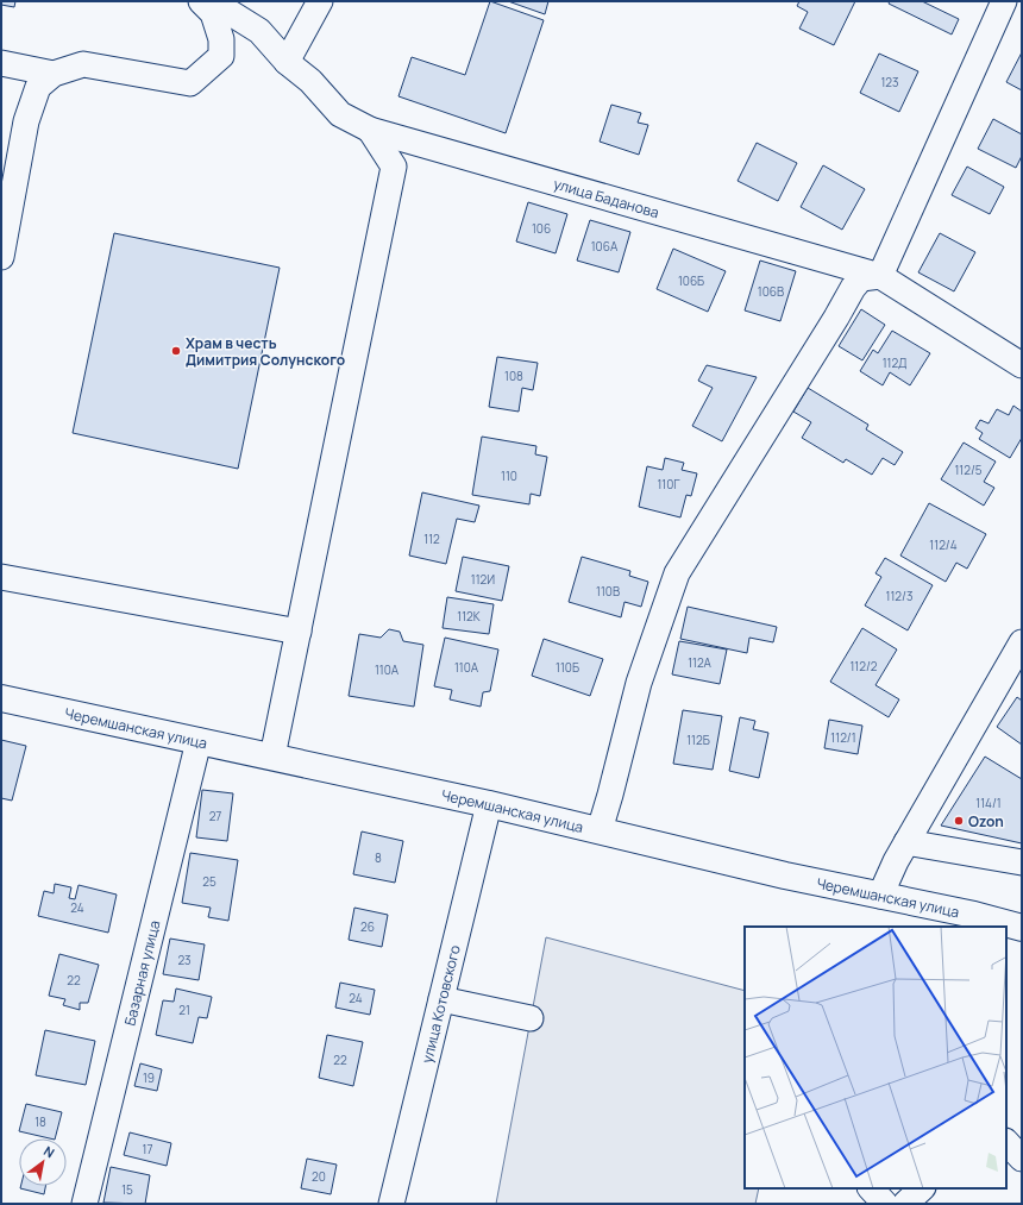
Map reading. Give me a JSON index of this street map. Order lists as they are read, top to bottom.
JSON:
{
  "streets": {
    "main road": ["Черемшанская улица"],
    "street": ["улица Баданова", "Базарная улица", "улица Котовского"]
  },
  "crossings": [
    ["Черемшанская улица", "Базарная улица"],
    ["Черемшанская улица", "улица Котовского"]
  ],
  "places": ["Храм в честь Димитрия Солунского", "Ozon"],
  "house_numbers": [
    "123",
    "106",
    "106А",
    "106Б",
    "106В",
    "112Д",
    "108",
    "112/5",
    "110",
    "110Г",
    "112",
    "112/4",
    "112И",
    "110В",
    "112/3",
    "112К",
    "112А",
    "112/2",
    "110А",
    "110Б",
    "110А",
    "112/1",
    "112Б",
    "114/1",
    "27",
    "8",
    "25",
    "24",
    "26",
    "23",
    "22",
    "24",
    "21",
    "22",
    "19",
    "18",
    "17",
    "20",
    "15"
  ],
  "north": "top right"
}
